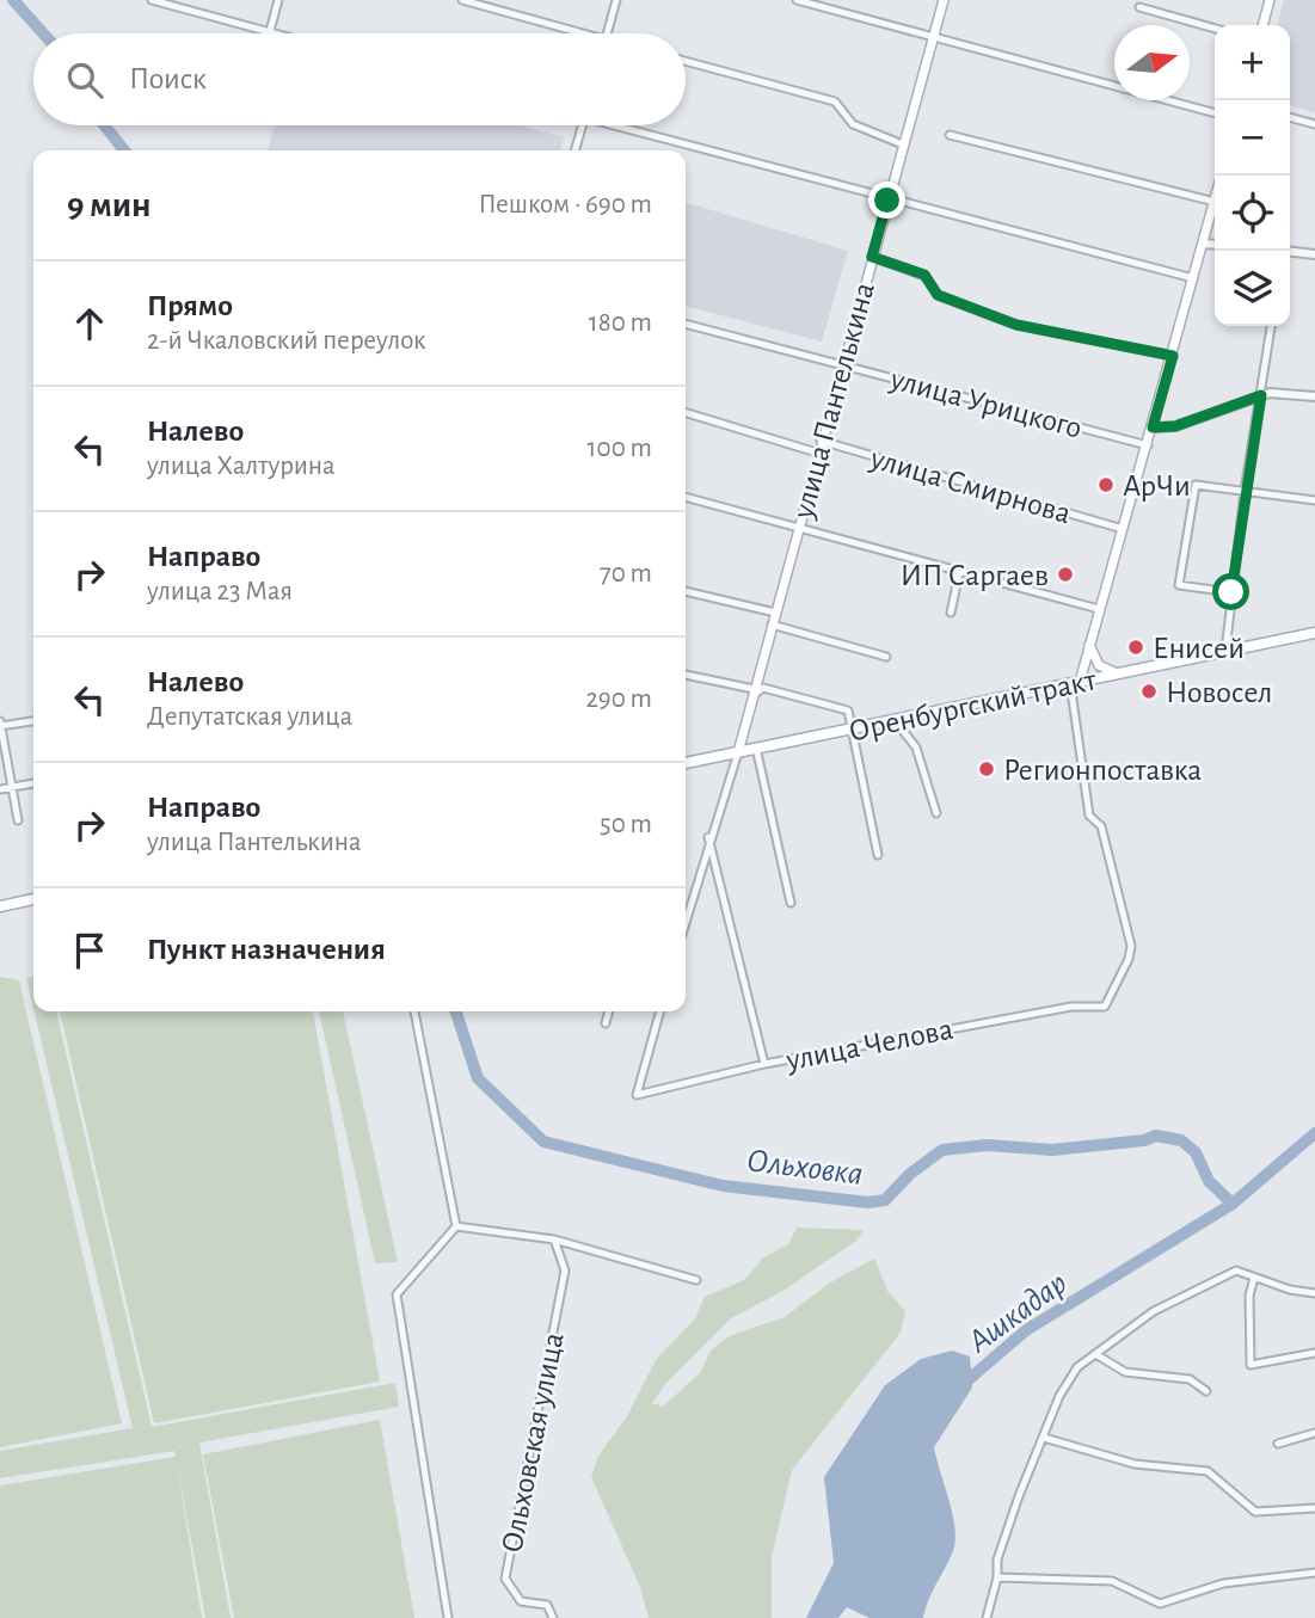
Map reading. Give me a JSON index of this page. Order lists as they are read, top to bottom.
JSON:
{
  "streets": {
    "main road": ["улица Пантелькина", "Оренбургский тракт"],
    "street": [
      "улица Урицкого",
      "улица Смирнова",
      "улица Челова",
      "Ольховская улица"
    ]
  },
  "crossings": [
    ["улица Пантелькина", "улица Урицкого"],
    ["улица Пантелькина", "улица Смирнова"],
    ["улица Пантелькина", "Оренбургский тракт"],
    ["Оренбургский тракт", "улица Челова"]
  ],
  "water": ["Ольховка", "Ашкадар"],
  "places": [
    "АрЧи",
    "ИП Саргаев",
    "Енисей",
    "Новосел",
    "Регионпоставка"
  ],
  "north": "right",
  "page": {
    "map_buttons": ["+", "−"],
    "search": "Поиск",
    "heading": ["9 мин", "Пешком · 690 m"],
    "list": [
      ["Прямо", "2-й Чкаловский переулок", "180 m"],
      ["Налево", "улица Халтурина", "100 m"],
      ["Направо", "улица 23 Мая", "70 m"],
      ["Налево", "Депутатская улица", "290 m"],
      ["Направо", "улица Пантелькина", "50 m"],
      "Пункт назначения"
    ]
  }
}
